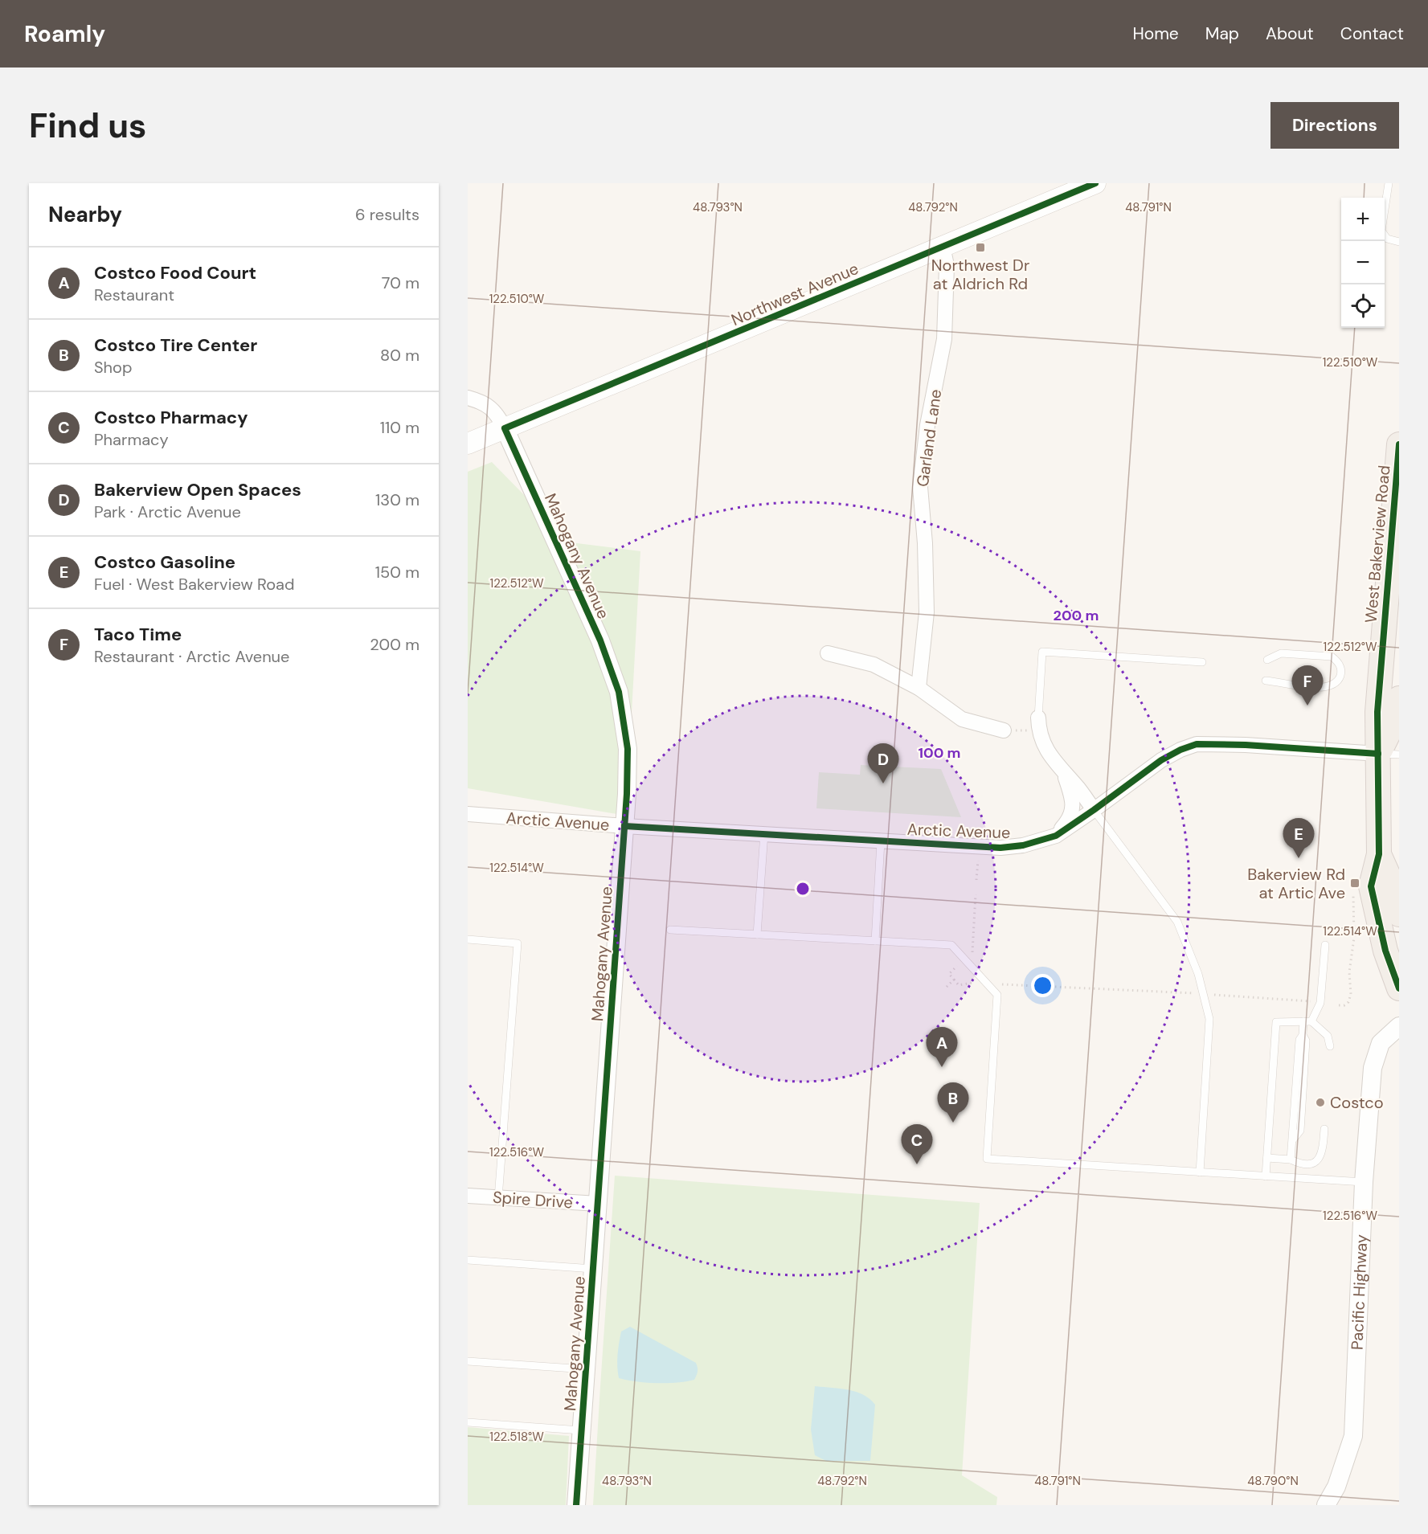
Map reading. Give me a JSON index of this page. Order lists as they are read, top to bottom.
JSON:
{
  "streets": {
    "main road": ["Northwest Avenue", "West Bakerview Road"],
    "street": [
      "Garland Lane",
      "Mahogany Avenue",
      "Arctic Avenue",
      "Spire Drive",
      "Pacific Highway"
    ]
  },
  "crossings": [
    ["Northwest Avenue", "Garland Lane"],
    ["Northwest Avenue", "Mahogany Avenue"],
    ["West Bakerview Road", "Arctic Avenue"],
    ["Mahogany Avenue", "Arctic Avenue"],
    ["Mahogany Avenue", "Spire Drive"]
  ],
  "places": {
    "transit": ["Northwest Dr at Aldrich Rd", "Bakerview Rd at Artic Ave"],
    "other": ["Costco"]
  },
  "page": {
    "header": "Roamly",
    "nav": [
      "Home",
      "Map",
      "About",
      "Contact"
    ],
    "buttons": "Directions",
    "title": "Find us",
    "heading": ["Nearby", "6 results"],
    "map_buttons": ["+", "−"],
    "list": [
      {
        "mark": "A",
        "name": "Costco Food Court",
        "note": "Restaurant",
        "value": "70 m"
      },
      {
        "mark": "B",
        "name": "Costco Tire Center",
        "note": "Shop",
        "value": "80 m"
      },
      {
        "mark": "C",
        "name": "Costco Pharmacy",
        "note": "Pharmacy",
        "value": "110 m"
      },
      {
        "mark": "D",
        "name": "Bakerview Open Spaces",
        "note": "Park · Arctic Avenue",
        "value": "130 m"
      },
      {
        "mark": "E",
        "name": "Costco Gasoline",
        "note": "Fuel · West Bakerview Road",
        "value": "150 m"
      },
      {
        "mark": "F",
        "name": "Taco Time",
        "note": "Restaurant · Arctic Avenue",
        "value": "200 m"
      }
    ],
    "pins": [
      "F",
      "D",
      "E",
      "A",
      "B",
      "C"
    ]
  },
  "coordinates": [
    "48.793°N",
    "48.792°N",
    "48.791°N",
    "122.510°W",
    "122.512°W",
    "122.514°W",
    "122.516°W",
    "122.518°W",
    "48.790°N"
  ],
  "rings": ["200 m", "100 m"]
}
